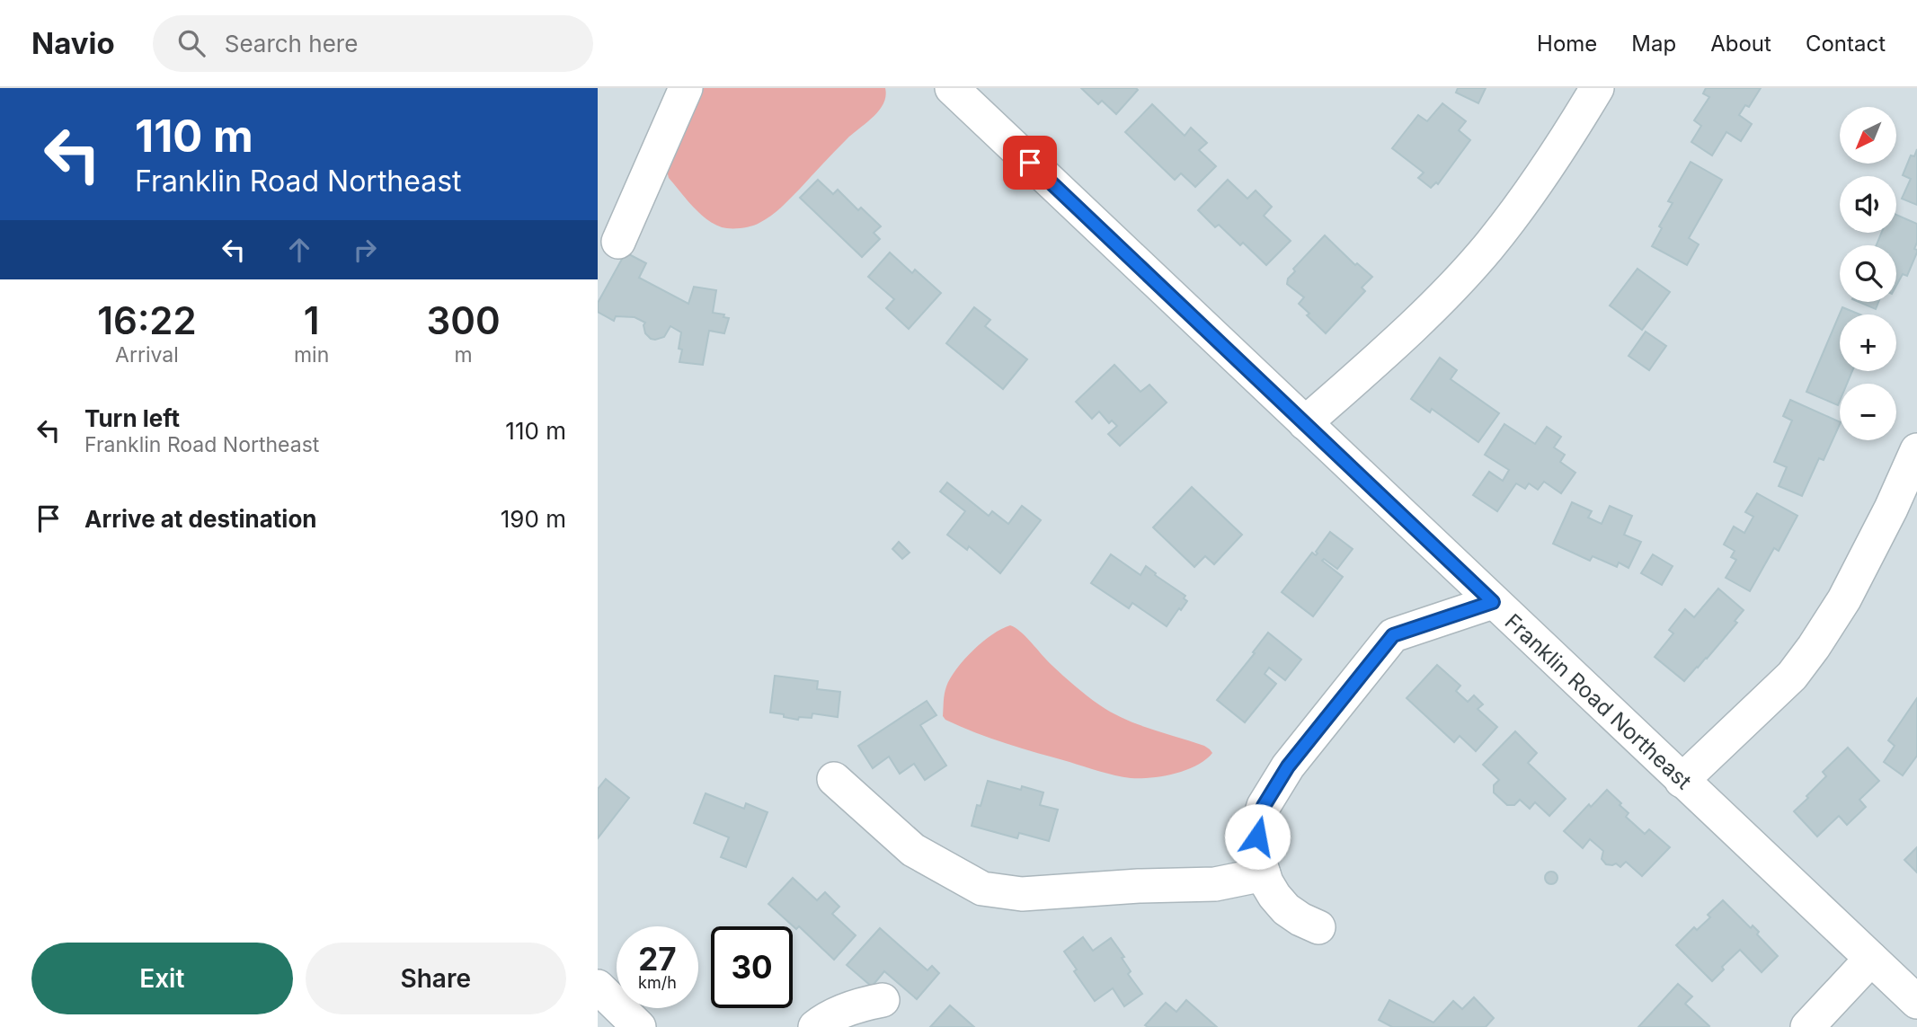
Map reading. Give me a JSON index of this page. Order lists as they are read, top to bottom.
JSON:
{
  "streets": {
    "street": ["Franklin Road Northeast"]
  },
  "north": "bottom left",
  "page": {
    "header": "Navio",
    "search": "Search here",
    "nav": [
      "Home",
      "Map",
      "About",
      "Contact"
    ],
    "turn": ["110 m", "Franklin Road Northeast"],
    "map_buttons": ["+", "−"],
    "eta": [
      "16:22",
      "Arrival",
      "1",
      "min",
      "300",
      "m"
    ],
    "list": [
      {
        "name": "Turn left",
        "note": "Franklin Road Northeast",
        "value": "110 m"
      },
      {
        "name": "Arrive at destination",
        "value": "190 m"
      }
    ],
    "speed": "27 km/h",
    "limit": "30",
    "buttons": ["Exit", "Share"]
  }
}
